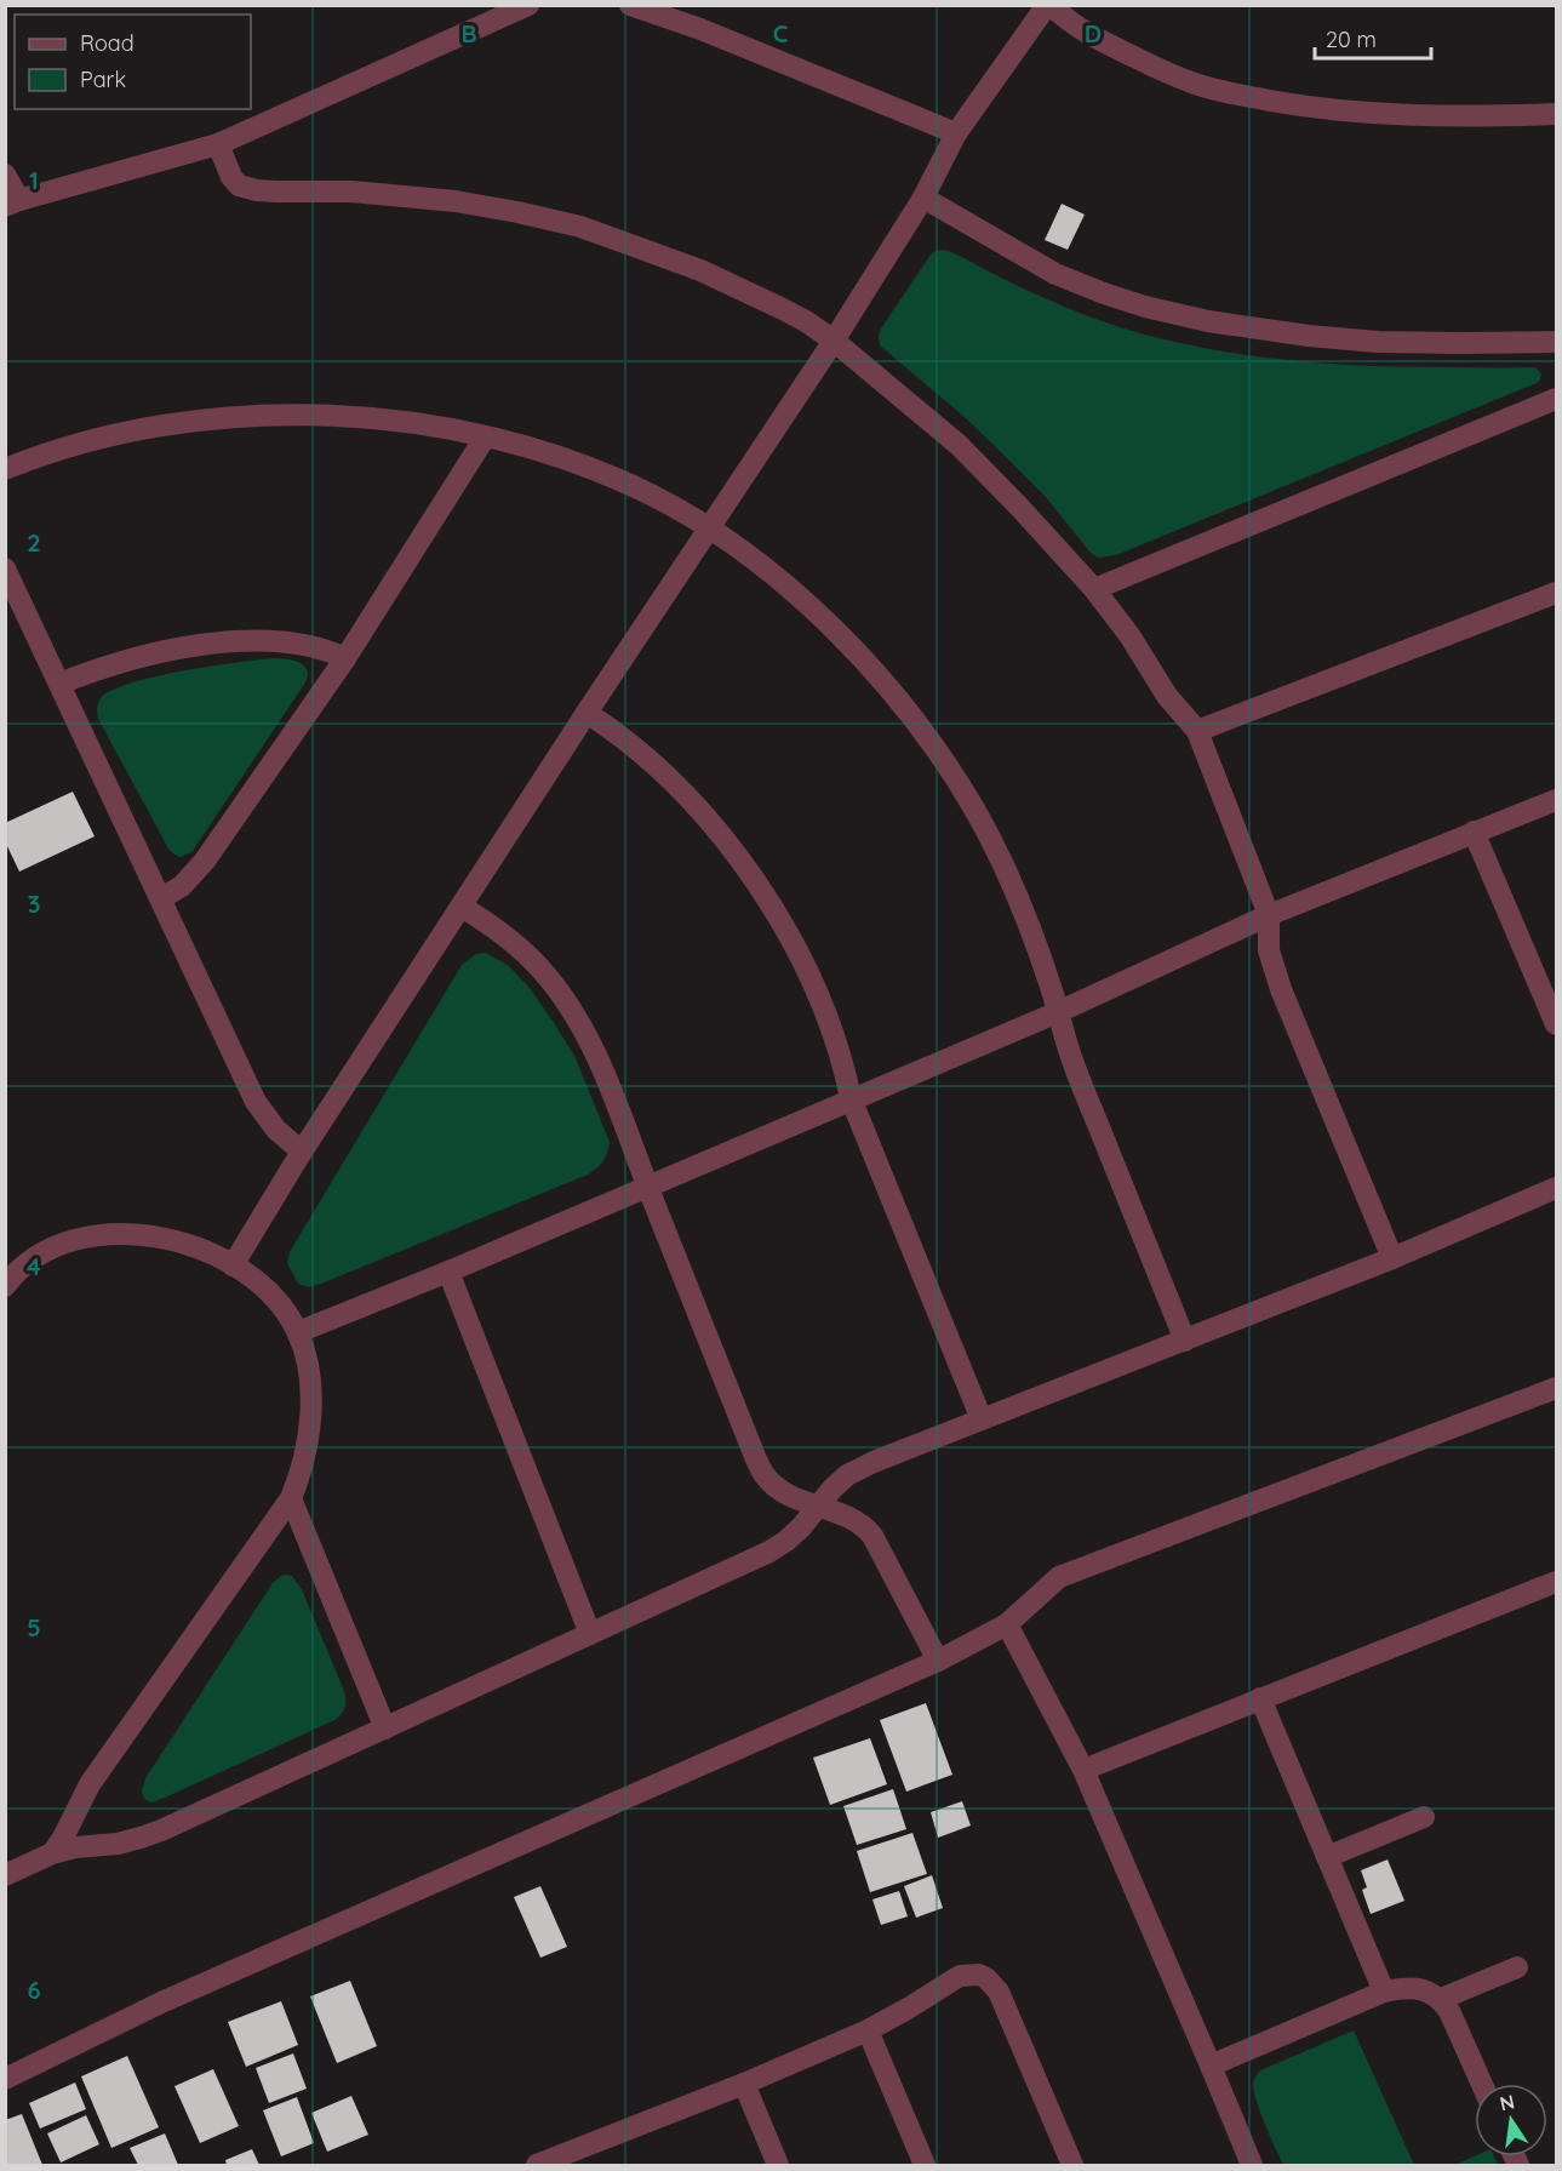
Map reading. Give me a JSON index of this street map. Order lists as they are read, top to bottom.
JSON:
{
  "legend": ["Road", "Park"],
  "scale_bar": "20 m",
  "north": "top",
  "grid": {
    "columns": ["B", "C", "D"],
    "rows": [
      "1",
      "2",
      "3",
      "4",
      "5",
      "6"
    ]
  }
}
